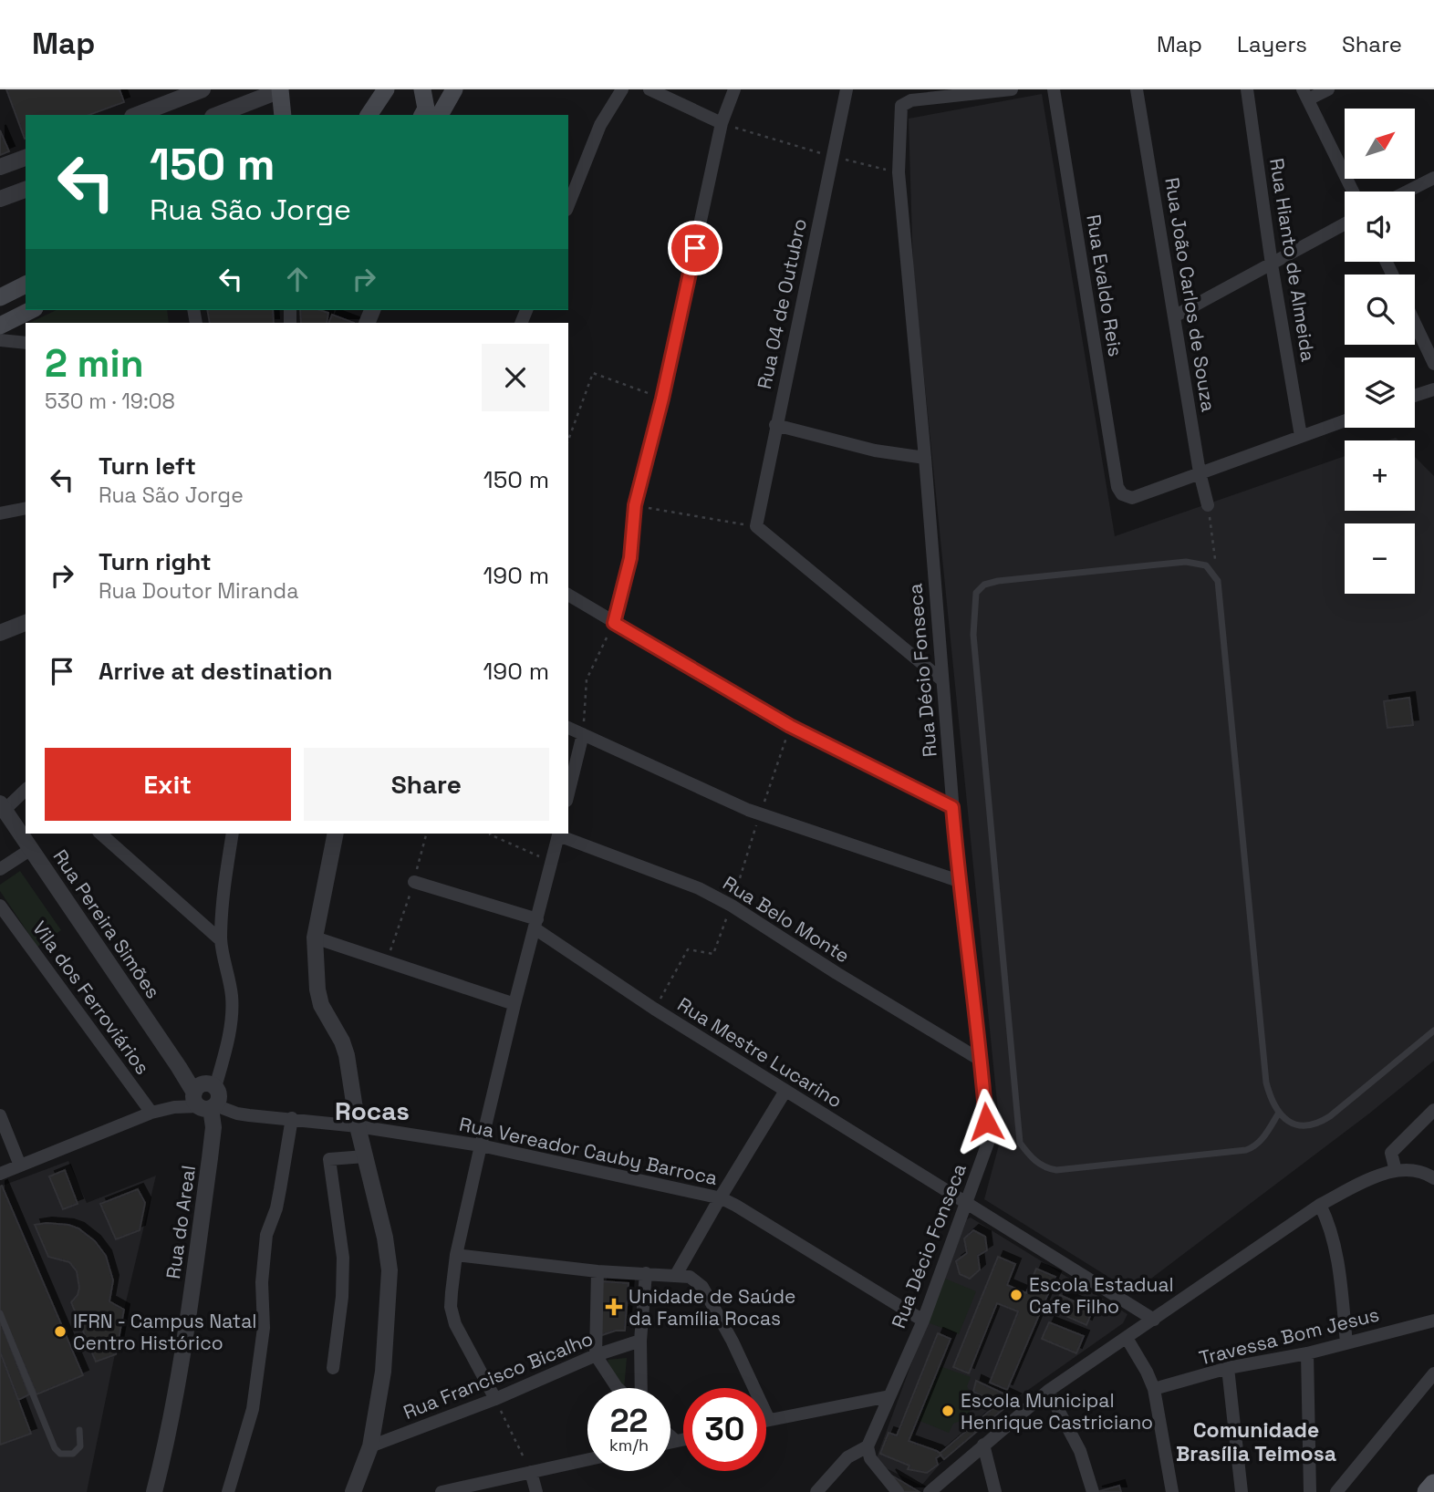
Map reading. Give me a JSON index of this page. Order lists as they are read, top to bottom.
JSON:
{
  "streets": {
    "street": [
      "Rua Hianto de Almeida",
      "Rua Evaldo Reis",
      "Rua João Carlos de Souza",
      "Rua 04 de Outubro",
      "Rua Décio Fonseca",
      "Rua Belo Monte",
      "Rua Pereira Simões",
      "Vila dos Ferroviários",
      "Rua Mestre Lucarino",
      "Rua Vereador Cauby Barroca",
      "Rua do Areal",
      "Travessa Bom Jesus",
      "Rua Francisco Bicalho"
    ]
  },
  "crossings": [
    ["Rua Evaldo Reis", "Rua João Carlos de Souza"],
    ["Rua Décio Fonseca", "Rua Belo Monte"],
    ["Rua Décio Fonseca", "Rua Mestre Lucarino"],
    ["Rua Décio Fonseca", "Rua Vereador Cauby Barroca"],
    ["Rua Pereira Simões", "Rua Vereador Cauby Barroca"],
    ["Rua Pereira Simões", "Rua do Areal"],
    ["Rua Vereador Cauby Barroca", "Rua do Areal"]
  ],
  "districts": ["Rocas", "Comunidade Brasília Teimosa"],
  "places": {
    "other": ["Escola Estadual Cafe Filho", "IFRN - Campus Natal Centro Histórico", "Escola Municipal Henrique Castriciano"],
    "health": ["Unidade de Saúde da Família Rocas"]
  },
  "north": "top right",
  "page": {
    "header": "Map",
    "nav": ["Map", "Layers", "Share"],
    "map_buttons": ["+", "−"],
    "turn": ["150 m", "Rua São Jorge"],
    "heading": ["2 min", "530 m · 19:08"],
    "list": [
      {
        "name": "Turn left",
        "note": "Rua São Jorge",
        "value": "150 m"
      },
      {
        "name": "Turn right",
        "note": "Rua Doutor Miranda",
        "value": "190 m"
      },
      {
        "name": "Arrive at destination",
        "value": "190 m"
      }
    ],
    "buttons": ["Exit", "Share"],
    "speed": "22 km/h",
    "limit": "30"
  }
}
